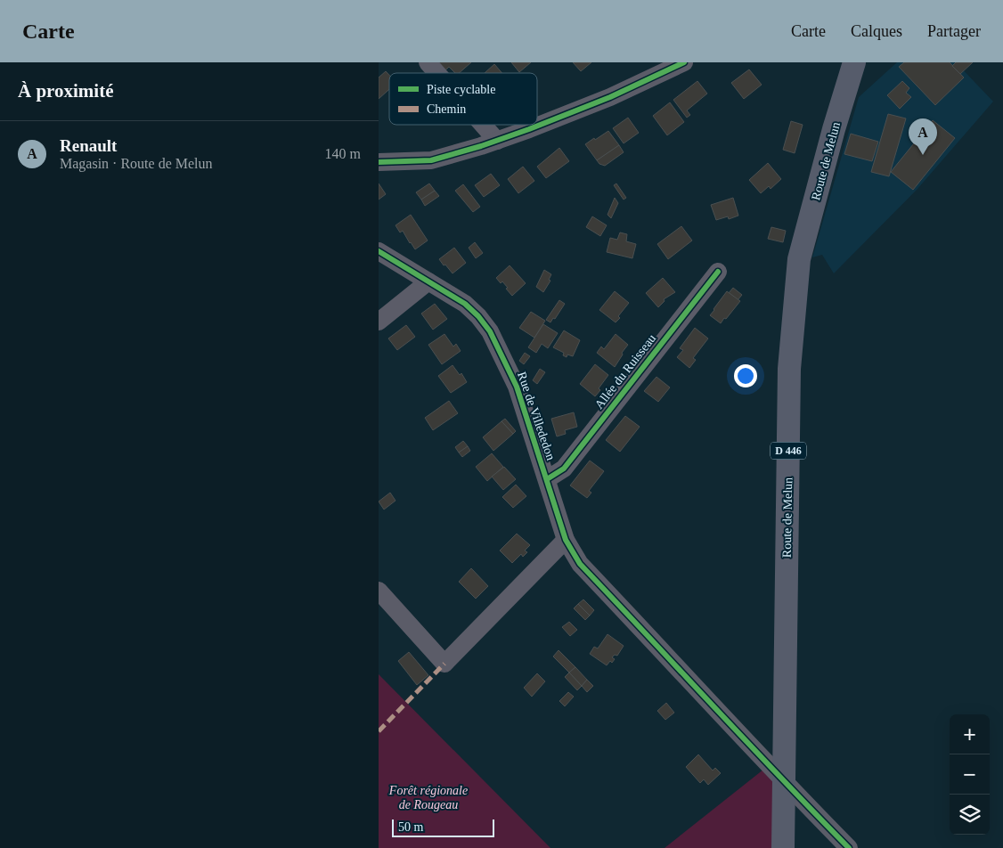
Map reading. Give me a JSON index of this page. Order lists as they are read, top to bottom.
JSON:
{
  "streets": {
    "main road": ["Route de Melun", "D 446"],
    "street": ["Allée du Ruisseau", "Rue de Villededon"]
  },
  "crossings": [
    ["Route de Melun", "Rue de Villededon"],
    ["Allée du Ruisseau", "Rue de Villededon"]
  ],
  "parks": ["Forêt régionale de Rougeau"],
  "legend": ["Piste cyclable", "Chemin"],
  "scale_bar": "50 m",
  "page": {
    "header": "Carte",
    "nav": ["Carte", "Calques", "Partager"],
    "heading": "À proximité",
    "pins": "A",
    "list": [
      {
        "mark": "A",
        "name": "Renault",
        "note": "Magasin · Route de Melun",
        "value": "140 m"
      }
    ],
    "map_buttons": ["+", "−"],
    "scale": "50 m"
  }
}
